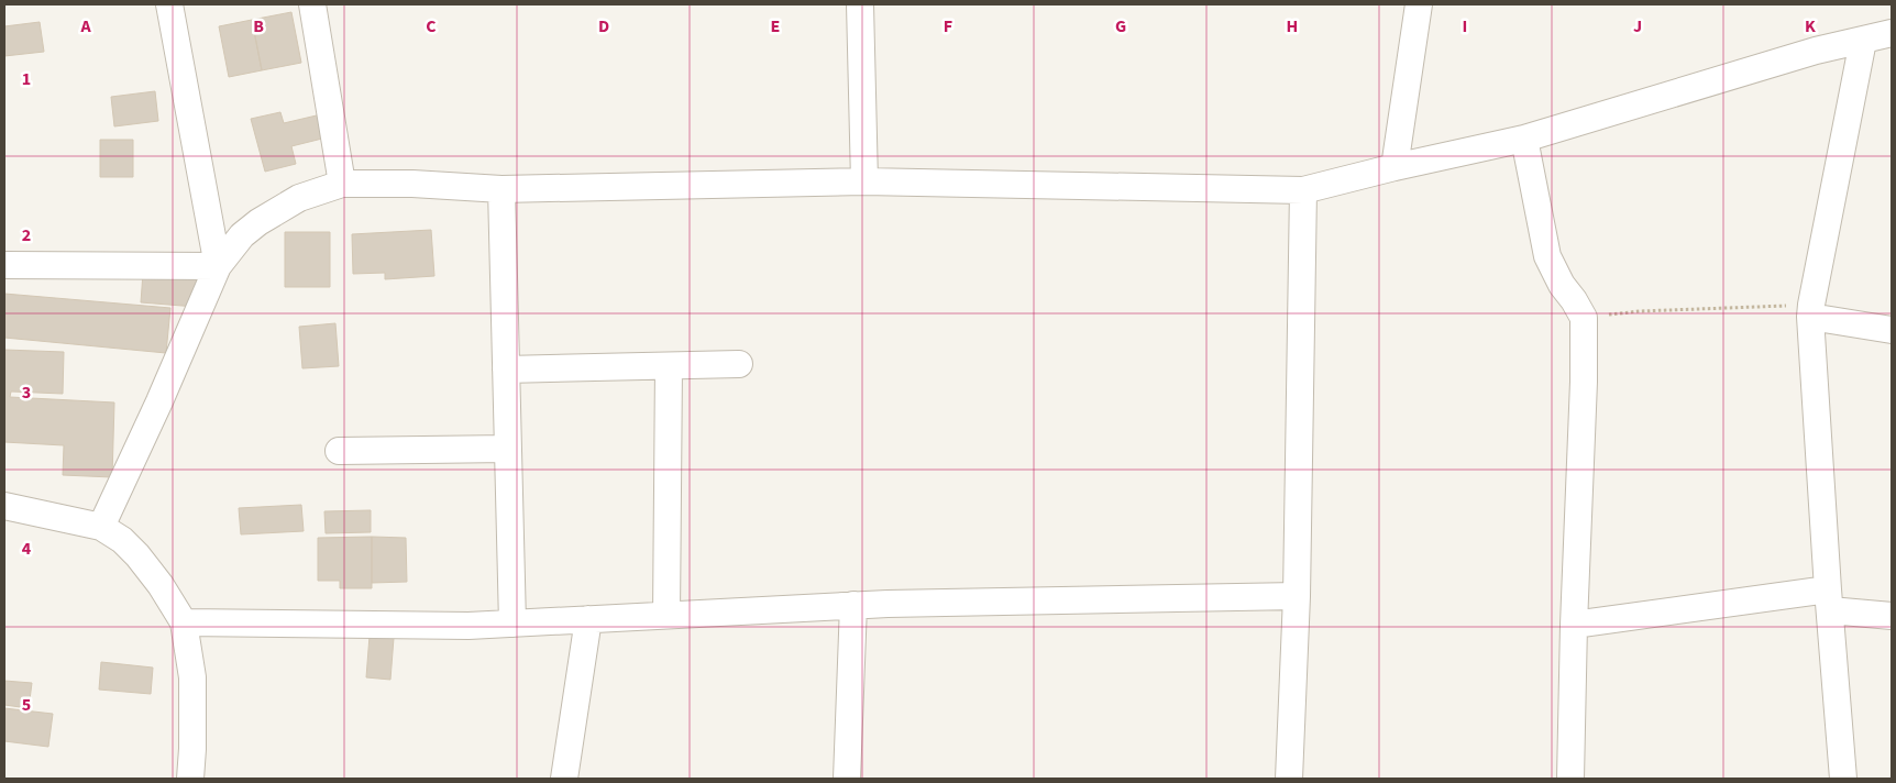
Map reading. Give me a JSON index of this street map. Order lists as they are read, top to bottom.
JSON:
{
  "grid": {
    "columns": [
      "A",
      "B",
      "C",
      "D",
      "E",
      "F",
      "G",
      "H",
      "I",
      "J",
      "K"
    ],
    "rows": [
      "1",
      "2",
      "3",
      "4",
      "5"
    ]
  }
}
